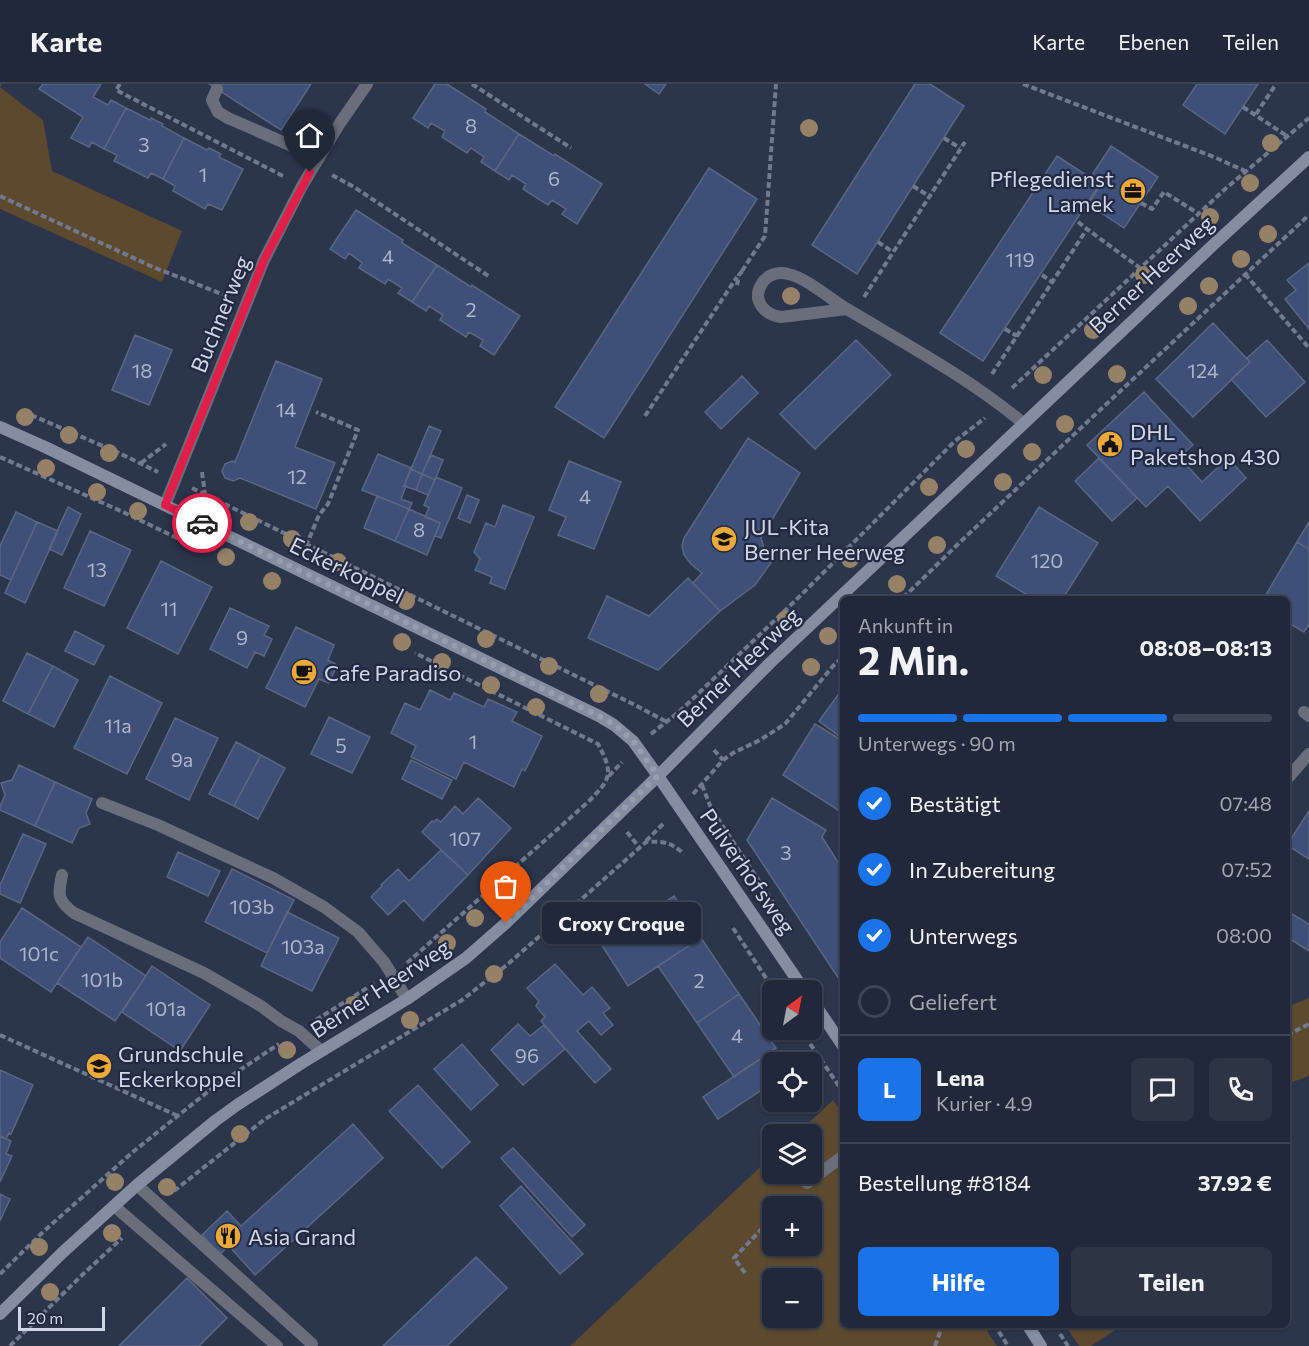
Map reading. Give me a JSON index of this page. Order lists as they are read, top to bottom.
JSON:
{
  "streets": {
    "street": [
      "Berner Heerweg",
      "Buchnerweg",
      "Eckerkoppel",
      "Pulverhofsweg"
    ]
  },
  "crossings": [
    ["Berner Heerweg", "Eckerkoppel"],
    ["Berner Heerweg", "Pulverhofsweg"],
    ["Buchnerweg", "Eckerkoppel"],
    ["Eckerkoppel", "Pulverhofsweg"]
  ],
  "places": {
    "office": ["Pflegedienst Lamek"],
    "public building": ["DHL Paketshop 430"],
    "school or university": ["JUL-Kita Berner Heerweg", "Grundschule Eckerkoppel"],
    "cafe": ["Cafe Paradiso"],
    "other": ["Croxy Croque"],
    "restaurant": ["Asia Grand"]
  },
  "house_numbers": [
    "8",
    "3",
    "1",
    "6",
    "4",
    "119",
    "2",
    "18",
    "124",
    "14",
    "12",
    "4",
    "8",
    "120",
    "13",
    "11",
    "9",
    "11a",
    "1",
    "5",
    "9a",
    "107",
    "3",
    "103b",
    "103a",
    "101c",
    "101b",
    "2",
    "101a",
    "4",
    "96"
  ],
  "scale_bar": "20 m",
  "north": "top right",
  "page": {
    "header": "Karte",
    "nav": ["Karte", "Ebenen", "Teilen"],
    "heading": ["2 Min.", "Ankunft in", "08:08–08:13"],
    "panel": [
      "Lena",
      "Kurier · 4.9",
      "Bestellung #8184",
      "37.92 €"
    ],
    "bar": "Unterwegs · 90 m",
    "list": [
      ["Bestätigt", "07:48"],
      ["In Zubereitung", "07:52"],
      ["Unterwegs", "08:00"],
      "Geliefert"
    ],
    "bubble": "Croxy Croque",
    "map_buttons": ["+", "−"],
    "round": "L",
    "buttons": ["Hilfe", "Teilen"],
    "scale": "20 m"
  }
}
